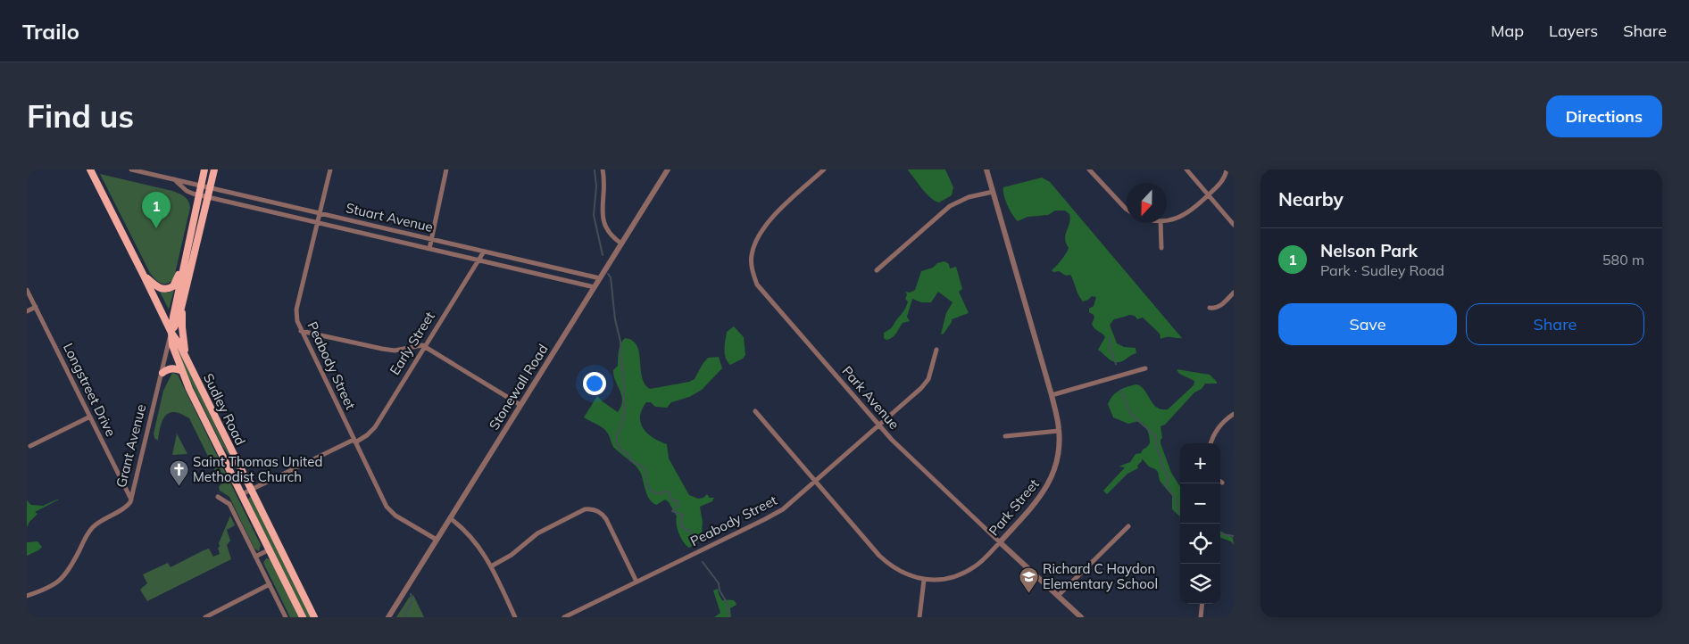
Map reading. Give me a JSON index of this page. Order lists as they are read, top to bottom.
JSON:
{
  "streets": {
    "main road": ["Sudley Road", "Grant Avenue"],
    "street": [
      "Stuart Avenue",
      "Early Street",
      "Peabody Street",
      "Stonewall Road",
      "Longstreet Drive",
      "Park Avenue",
      "Park Street"
    ]
  },
  "crossings": [
    ["Stuart Avenue", "Early Street"],
    ["Stuart Avenue", "Peabody Street"],
    ["Stuart Avenue", "Stonewall Road"],
    ["Stuart Avenue", "Grant Avenue"],
    ["Early Street", "Peabody Street"],
    ["Early Street", "Sudley Road"],
    ["Peabody Street", "Stonewall Road"],
    ["Peabody Street", "Park Avenue"],
    ["Peabody Street", "Park Street"],
    ["Longstreet Drive", "Grant Avenue"],
    ["Park Avenue", "Park Street"],
    ["Sudley Road", "Grant Avenue"]
  ],
  "places": {
    "church": ["Saint Thomas United Methodist Church"],
    "school or university": ["Richard C Haydon Elementary School"]
  },
  "north": "bottom",
  "page": {
    "header": "Trailo",
    "nav": ["Map", "Layers", "Share"],
    "buttons": [
      "Directions",
      ["Save", "Share"]
    ],
    "title": "Find us",
    "heading": "Nearby",
    "pins": "1",
    "list": [
      {
        "mark": "1",
        "name": "Nelson Park",
        "note": "Park · Sudley Road",
        "value": "580 m"
      }
    ],
    "map_buttons": ["+", "−"]
  }
}
